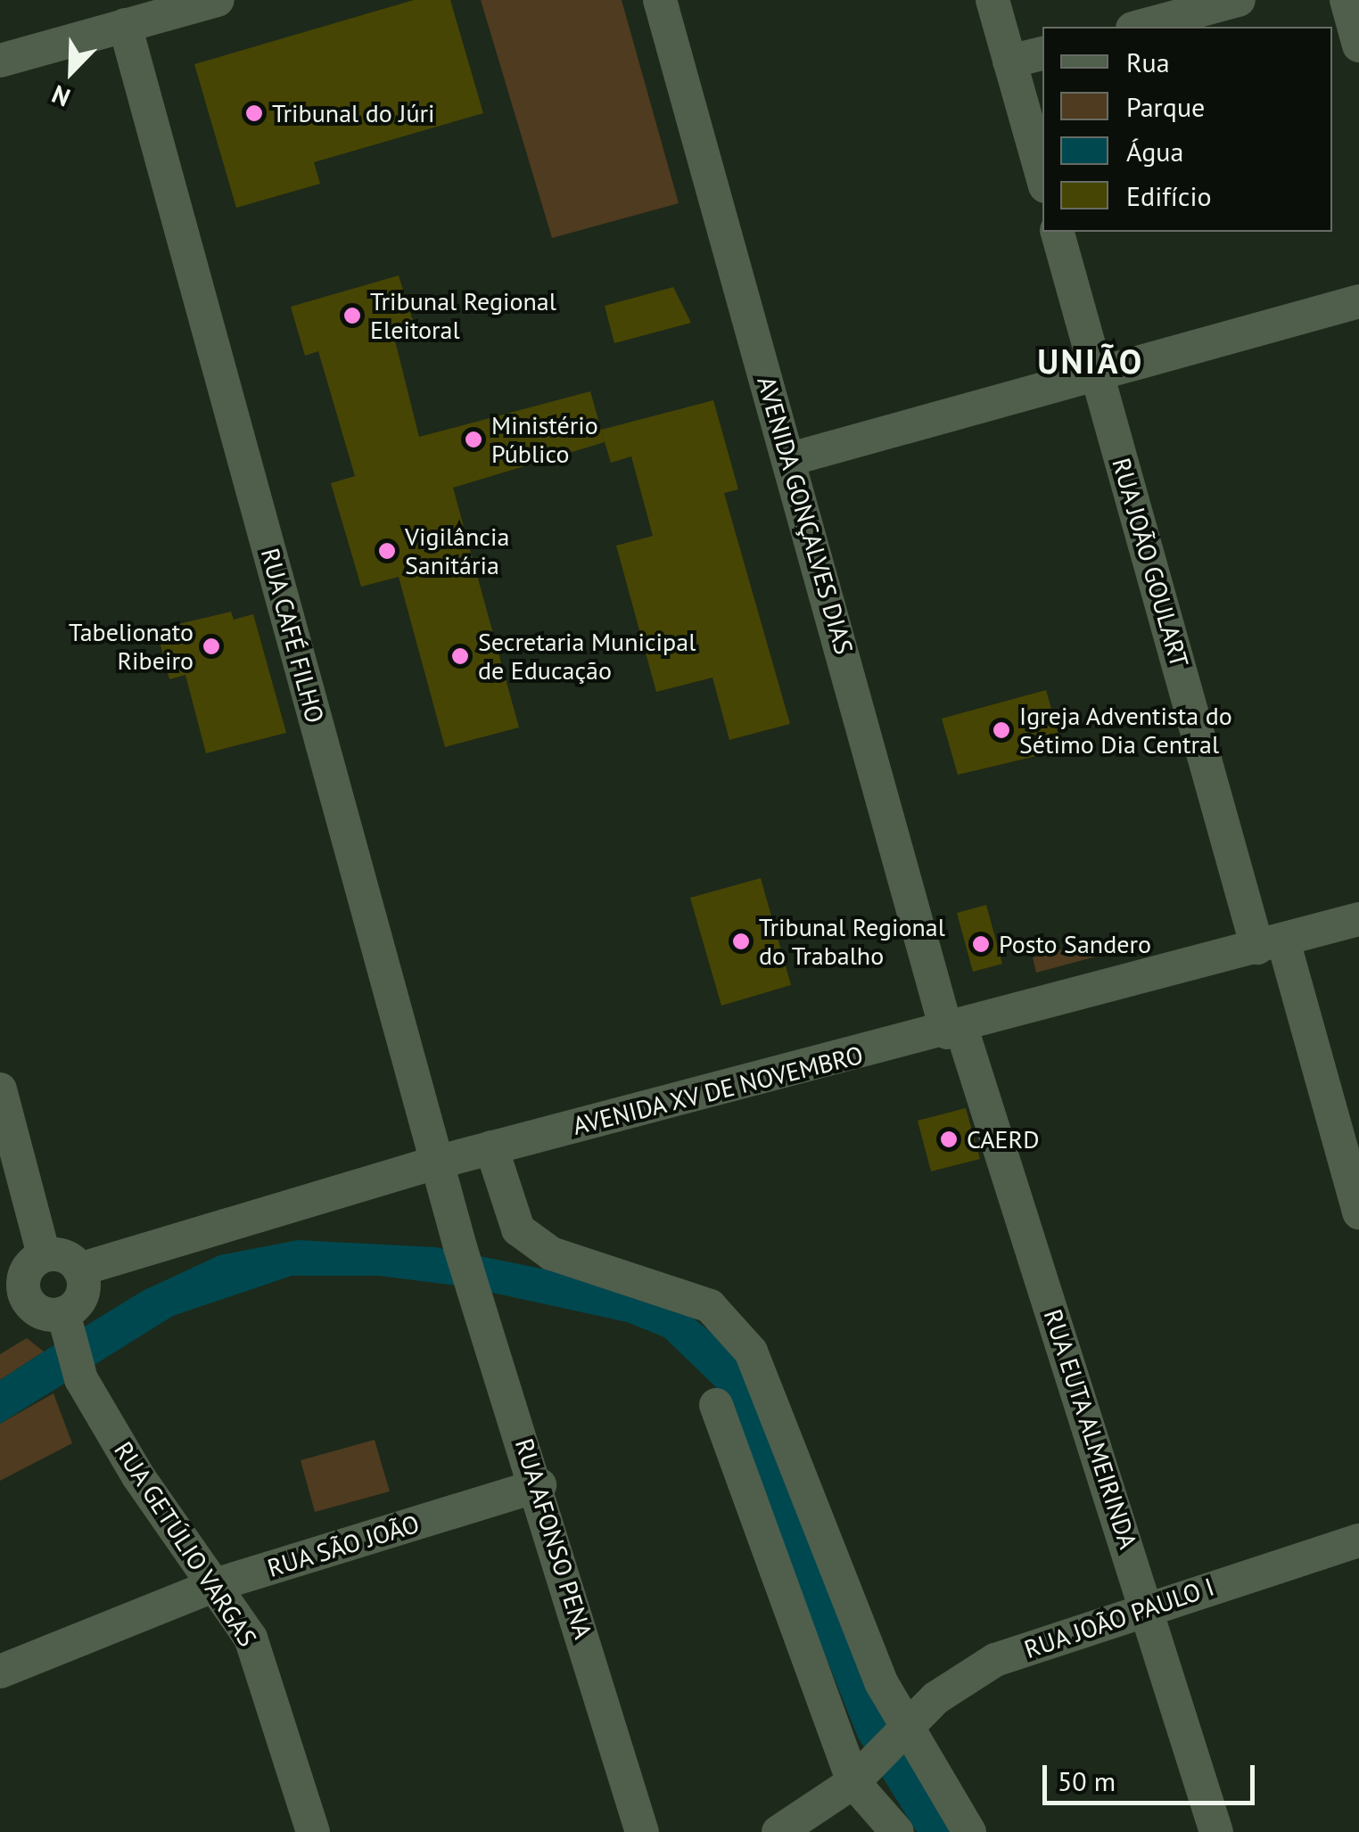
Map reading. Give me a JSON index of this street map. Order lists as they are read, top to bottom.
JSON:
{
  "streets": {
    "street": [
      "AVENIDA GONÇALVES DIAS",
      "RUA JOÃO GOULART",
      "RUA CAFÉ FILHO",
      "AVENIDA XV DE NOVEMBRO",
      "RUA EUTA ALMEIRINDA",
      "RUA AFONSO PENA",
      "RUA GETÚLIO VARGAS",
      "RUA SÃO JOÃO",
      "RUA JOÃO PAULO I"
    ]
  },
  "crossings": [
    ["AVENIDA GONÇALVES DIAS", "AVENIDA XV DE NOVEMBRO"],
    ["AVENIDA GONÇALVES DIAS", "RUA EUTA ALMEIRINDA"],
    ["RUA JOÃO GOULART", "AVENIDA XV DE NOVEMBRO"],
    ["RUA CAFÉ FILHO", "AVENIDA XV DE NOVEMBRO"],
    ["RUA CAFÉ FILHO", "RUA AFONSO PENA"],
    ["AVENIDA XV DE NOVEMBRO", "RUA EUTA ALMEIRINDA"],
    ["RUA EUTA ALMEIRINDA", "RUA JOÃO PAULO I"],
    ["RUA AFONSO PENA", "RUA SÃO JOÃO"],
    ["RUA GETÚLIO VARGAS", "RUA SÃO JOÃO"]
  ],
  "districts": ["UNIÃO"],
  "places": [
    "Tribunal do Júri",
    "Tribunal Regional Eleitoral",
    "Ministério Público",
    "Vigilância Sanitária",
    "Tabelionato Ribeiro",
    "Secretaria Municipal de Educação",
    "Igreja Adventista do Sétimo Dia Central",
    "Tribunal Regional do Trabalho",
    "Posto Sandero",
    "CAERD"
  ],
  "legend": [
    "Rua",
    "Parque",
    "Água",
    "Edifício"
  ],
  "scale_bar": "50 m",
  "north": "bottom left"
}
